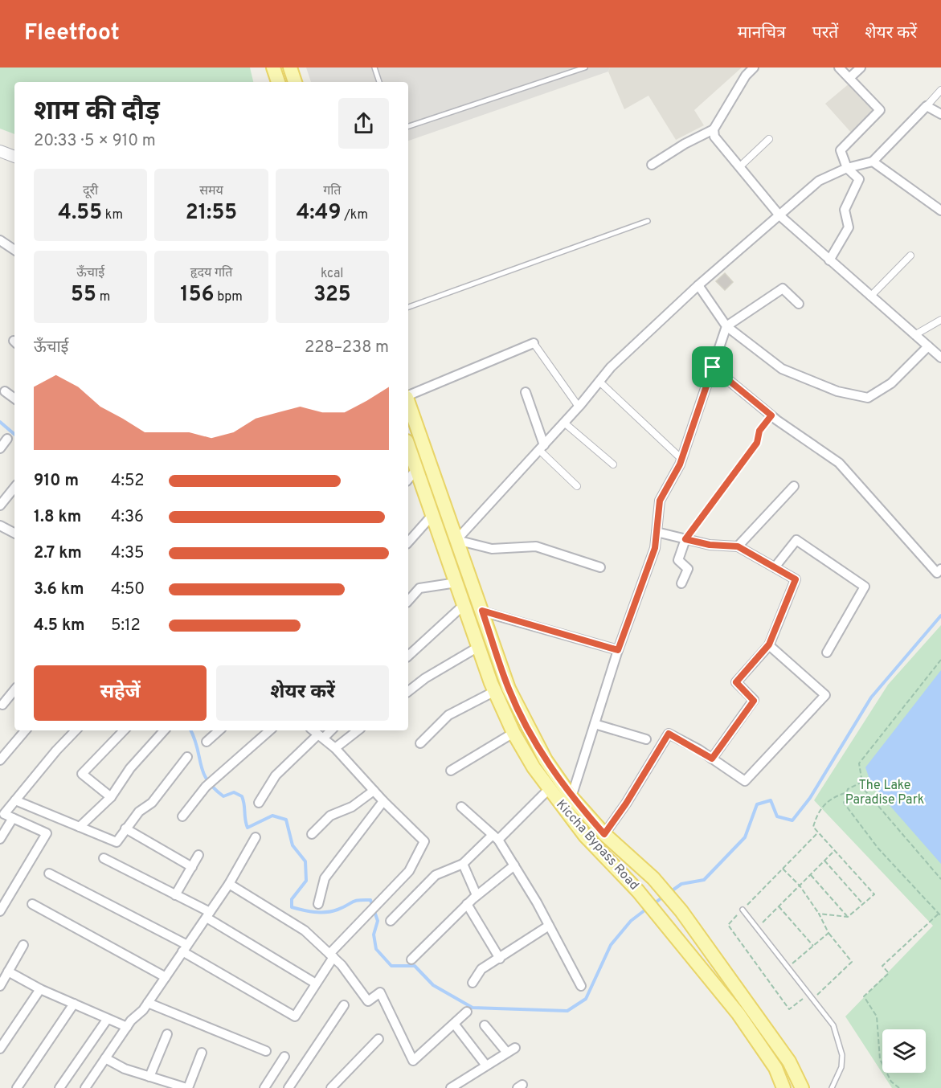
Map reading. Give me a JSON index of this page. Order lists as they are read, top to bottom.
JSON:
{
  "streets": {
    "main road": ["Kiccha Bypass Road"]
  },
  "parks": ["The Lake Paradise Park"],
  "page": {
    "header": "Fleetfoot",
    "nav": ["मानचित्र", "परतें", "शेयर करें"],
    "heading": ["शाम की दौड़", "20:33 · 5 × 910 m"],
    "stats": [
      ["दूरी", "4.55 km"],
      ["समय", "21:55"],
      ["गति", "4:49 /km"],
      ["ऊँचाई", "55 m"],
      ["हृदय गति", "156 bpm"],
      ["kcal", "325"]
    ],
    "chart": ["ऊँचाई", "228–238 m"],
    "list": [
      {
        "name": "910 m",
        "note": "4:52"
      },
      {
        "name": "1.8 km",
        "note": "4:36"
      },
      {
        "name": "2.7 km",
        "note": "4:35"
      },
      {
        "name": "3.6 km",
        "note": "4:50"
      },
      {
        "name": "4.5 km",
        "note": "5:12"
      }
    ],
    "buttons": ["सहेजें", "शेयर करें"]
  }
}
